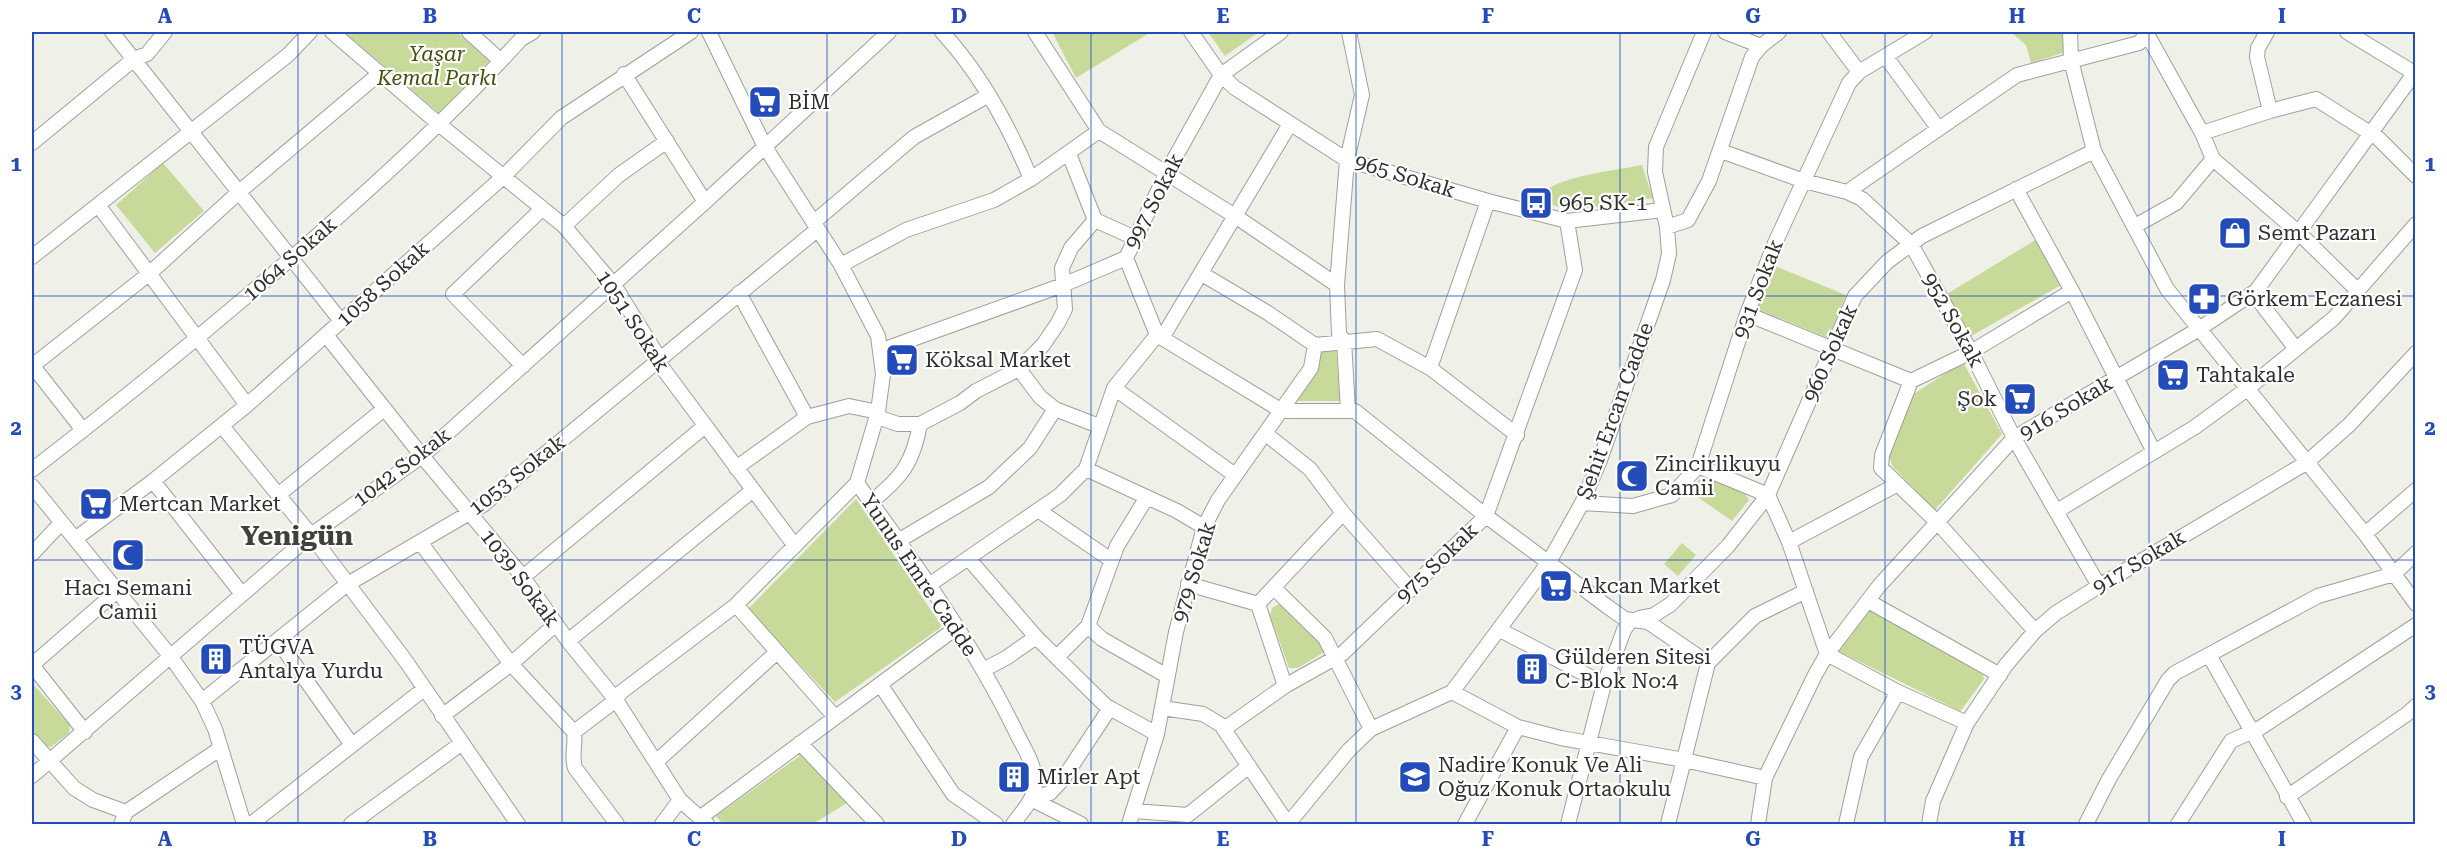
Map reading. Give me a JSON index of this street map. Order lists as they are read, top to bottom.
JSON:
{
  "streets": {
    "street": [
      "965 Sokak",
      "997 Sokak",
      "1064 Sokak",
      "1058 Sokak",
      "931 Sokak",
      "952 Sokak",
      "1051 Sokak",
      "960 Sokak",
      "916 Sokak",
      "Şehit Ercan Cadde",
      "1042 Sokak",
      "1053 Sokak",
      "917 Sokak",
      "975 Sokak",
      "979 Sokak",
      "Yunus Emre Cadde",
      "1039 Sokak"
    ]
  },
  "crossings": [
    ["965 Sokak", "997 Sokak"],
    ["965 Sokak", "Şehit Ercan Cadde"],
    ["965 Sokak", "975 Sokak"],
    ["997 Sokak", "Yunus Emre Cadde"],
    ["1064 Sokak", "1051 Sokak"],
    ["1058 Sokak", "1051 Sokak"],
    ["1058 Sokak", "1039 Sokak"],
    ["931 Sokak", "952 Sokak"],
    ["931 Sokak", "Şehit Ercan Cadde"],
    ["952 Sokak", "960 Sokak"],
    ["952 Sokak", "916 Sokak"],
    ["952 Sokak", "917 Sokak"],
    ["1051 Sokak", "1042 Sokak"],
    ["1051 Sokak", "1053 Sokak"],
    ["1042 Sokak", "Yunus Emre Cadde"],
    ["1042 Sokak", "1039 Sokak"],
    ["1053 Sokak", "Yunus Emre Cadde"],
    ["1053 Sokak", "1039 Sokak"]
  ],
  "districts": ["Yenigün"],
  "parks": ["Yaşar Kemal Parkı"],
  "places": {
    "supermarket": [
      "BİM",
      "Köksal Market",
      "Tahtakale",
      "Şok",
      "Mertcan Market",
      "Akcan Market"
    ],
    "bus stop": ["965 SK-1"],
    "shop": ["Semt Pazarı"],
    "pharmacy": ["Görkem Eczanesi"],
    "mosque": ["Zincirlikuyu Camii", "Hacı Semani Camii"],
    "building": ["TÜGVA Antalya Yurdu", "Gülderen Sitesi C-Blok No:4", "Mirler Apt"],
    "school or university": ["Nadire Konuk Ve Ali Oğuz Konuk Ortaokulu"]
  },
  "grid": {
    "columns": [
      "A",
      "B",
      "C",
      "D",
      "E",
      "F",
      "G",
      "H",
      "I"
    ],
    "rows": ["1", "2", "3"]
  }
}
